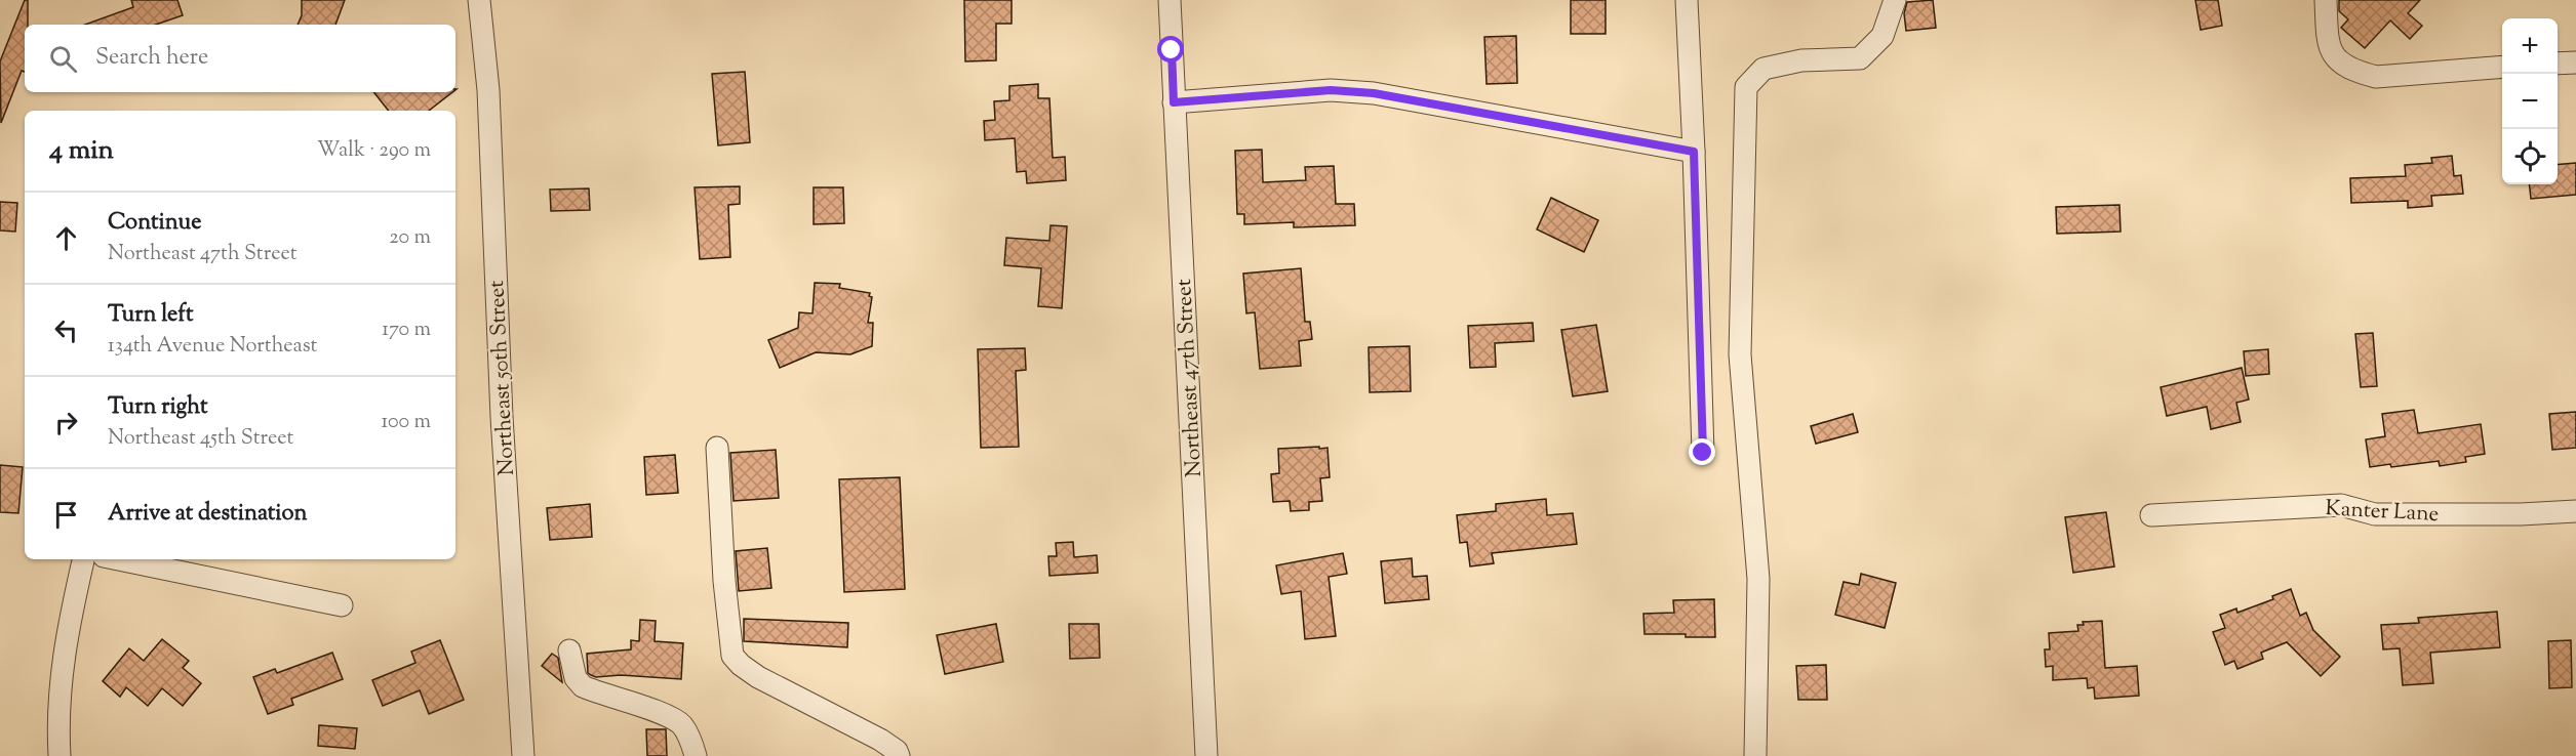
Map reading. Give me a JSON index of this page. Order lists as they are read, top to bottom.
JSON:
{
  "streets": {
    "street": ["Northeast 50th Street", "Northeast 47th Street", "Kanter Lane"]
  },
  "page": {
    "map_buttons": ["+", "−"],
    "search": "Search here",
    "heading": ["4 min", "Walk · 290 m"],
    "list": [
      ["Continue", "Northeast 47th Street", "20 m"],
      ["Turn left", "134th Avenue Northeast", "170 m"],
      ["Turn right", "Northeast 45th Street", "100 m"],
      "Arrive at destination"
    ]
  }
}
